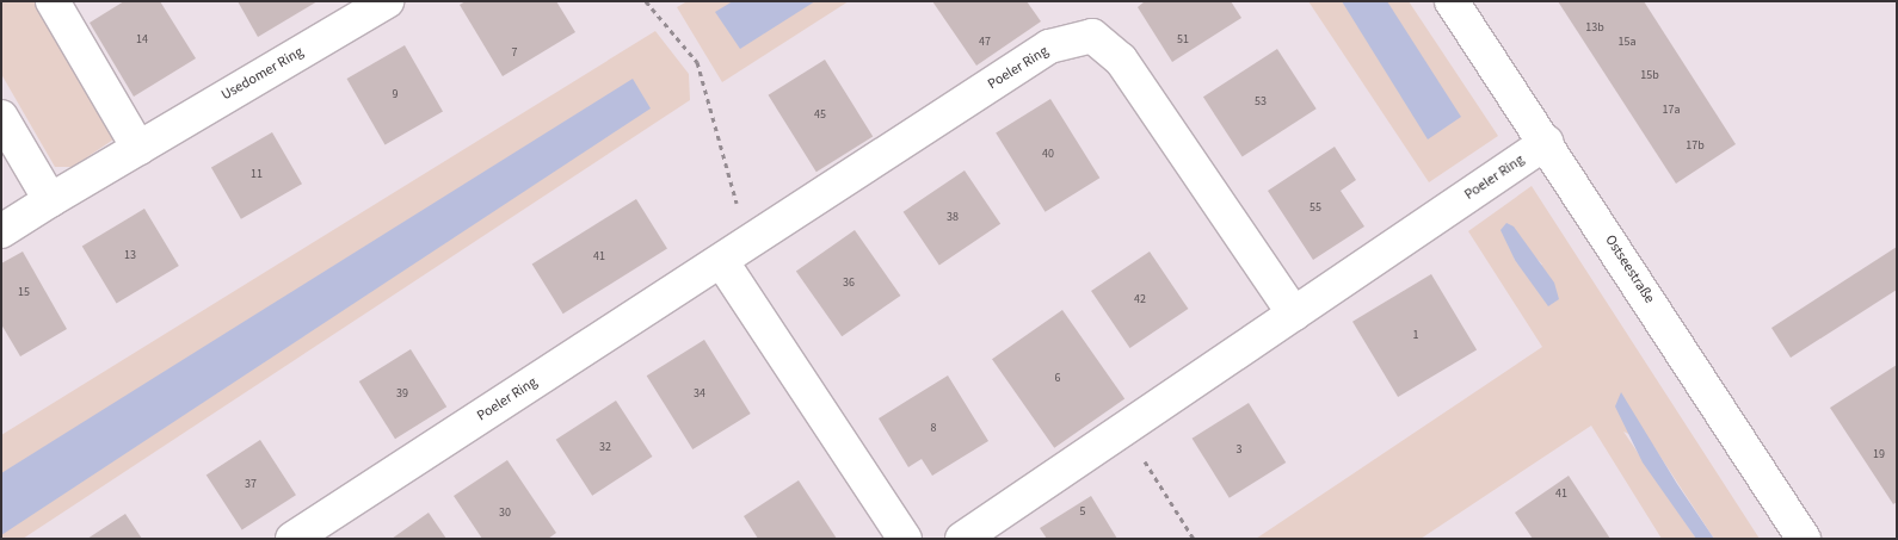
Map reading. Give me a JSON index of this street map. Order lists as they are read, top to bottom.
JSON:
{
  "streets": {
    "street": ["Poeler Ring", "Usedomer Ring", "Ostseestraße"]
  },
  "crossings": [
    ["Poeler Ring", "Ostseestraße"]
  ],
  "house_numbers": [
    "13b",
    "14",
    "51",
    "47",
    "15a",
    "7",
    "15b",
    "9",
    "53",
    "17a",
    "45",
    "17b",
    "40",
    "11",
    "55",
    "38",
    "13",
    "41",
    "36",
    "15",
    "42",
    "1",
    "6",
    "39",
    "34",
    "8",
    "32",
    "3",
    "19",
    "37",
    "41",
    "5",
    "30"
  ]
}
